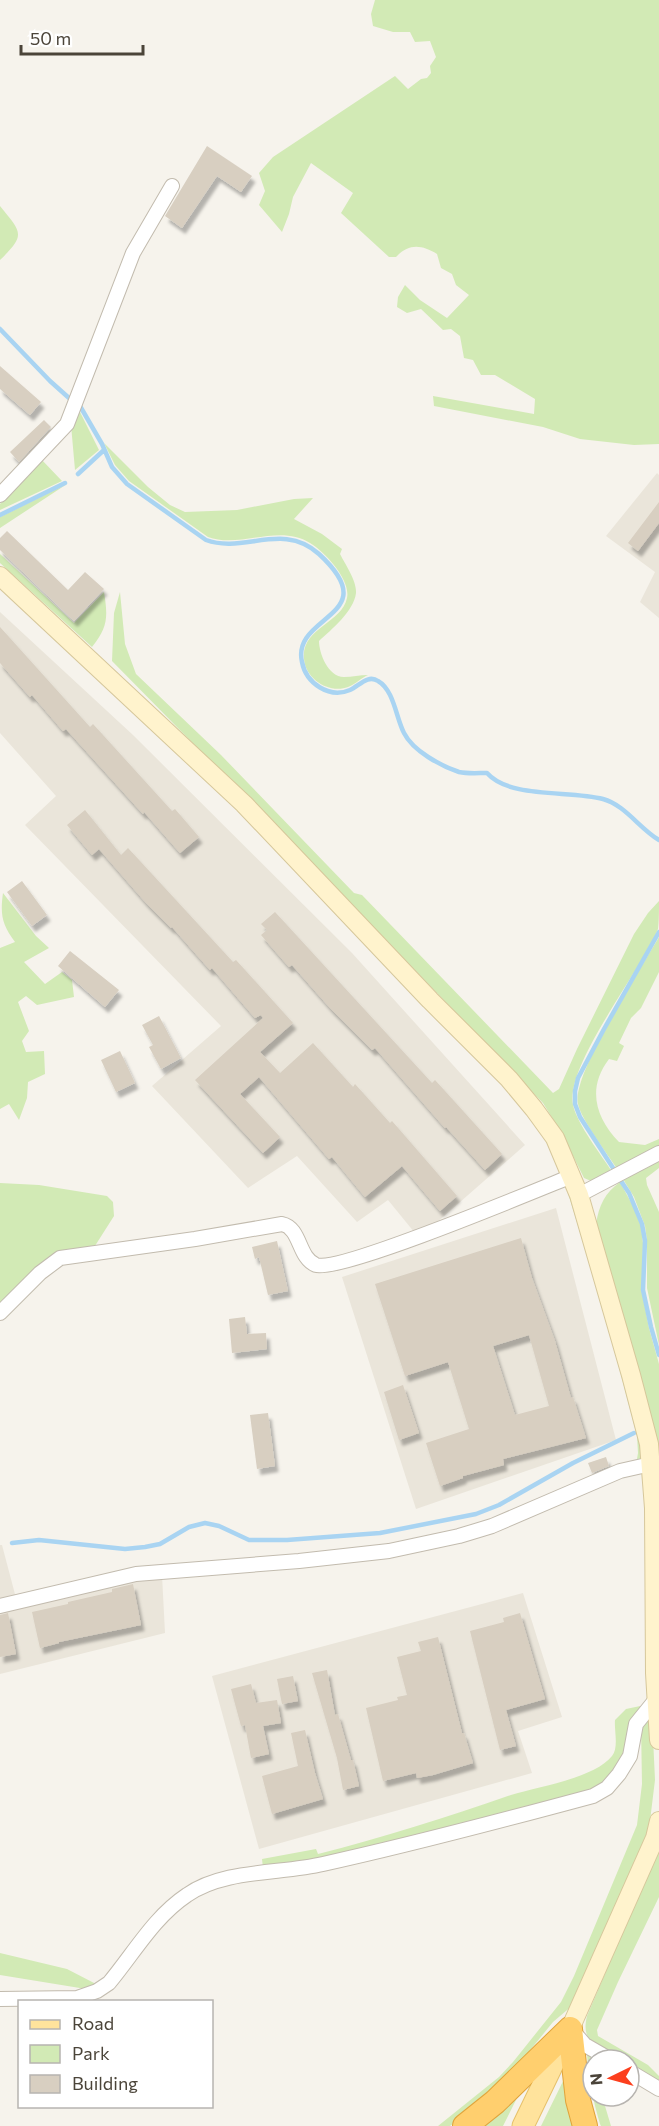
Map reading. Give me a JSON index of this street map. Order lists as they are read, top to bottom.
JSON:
{
  "legend": ["Road", "Park", "Building"],
  "scale_bar": "50 m",
  "north": "left"
}
